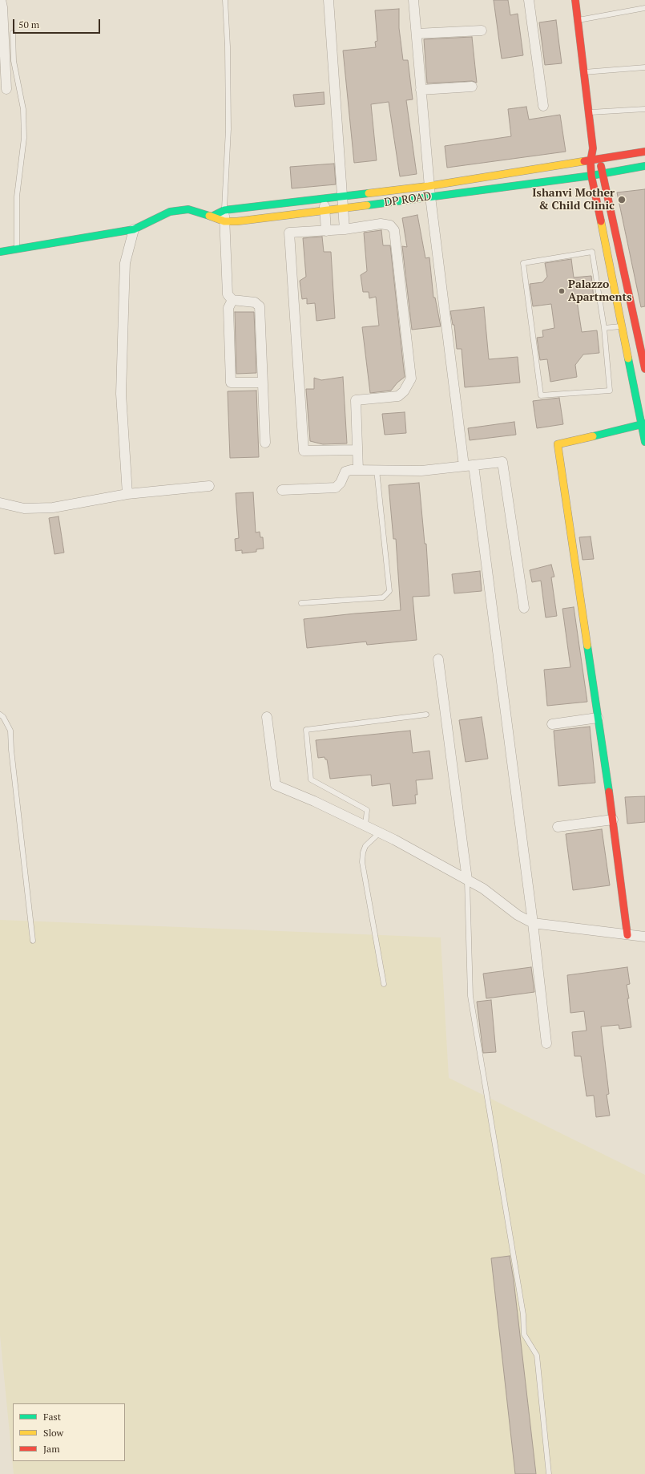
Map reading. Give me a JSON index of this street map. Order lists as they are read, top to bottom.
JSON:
{
  "streets": {
    "street": ["DP ROAD"]
  },
  "places": ["Ishanvi Mother & Child Clinic", "Palazzo Apartments"],
  "legend": ["Fast", "Slow", "Jam"],
  "scale_bar": "50 m"
}
